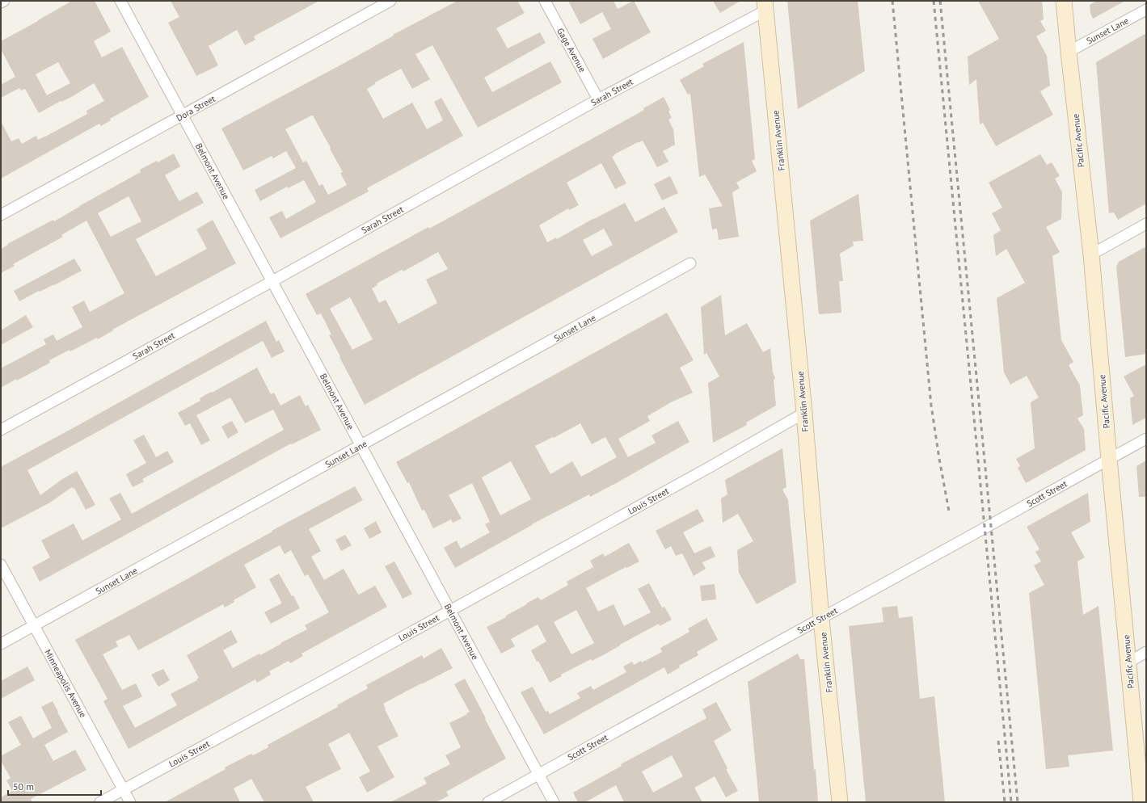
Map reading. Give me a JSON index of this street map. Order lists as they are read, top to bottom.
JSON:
{
  "streets": {
    "street": [
      "Sunset Lane",
      "Gage Avenue",
      "Sarah Street",
      "Dora Street",
      "Franklin Avenue",
      "Pacific Avenue",
      "Belmont Avenue",
      "Scott Street",
      "Louis Street",
      "Minneapolis Avenue"
    ]
  },
  "crossings": [
    ["Sunset Lane", "Pacific Avenue"],
    ["Sunset Lane", "Belmont Avenue"],
    ["Sunset Lane", "Minneapolis Avenue"],
    ["Gage Avenue", "Sarah Street"],
    ["Sarah Street", "Franklin Avenue"],
    ["Sarah Street", "Belmont Avenue"],
    ["Dora Street", "Belmont Avenue"],
    ["Franklin Avenue", "Scott Street"],
    ["Franklin Avenue", "Louis Street"],
    ["Pacific Avenue", "Scott Street"],
    ["Belmont Avenue", "Scott Street"],
    ["Belmont Avenue", "Louis Street"],
    ["Louis Street", "Minneapolis Avenue"]
  ],
  "scale_bar": "50 m"
}
